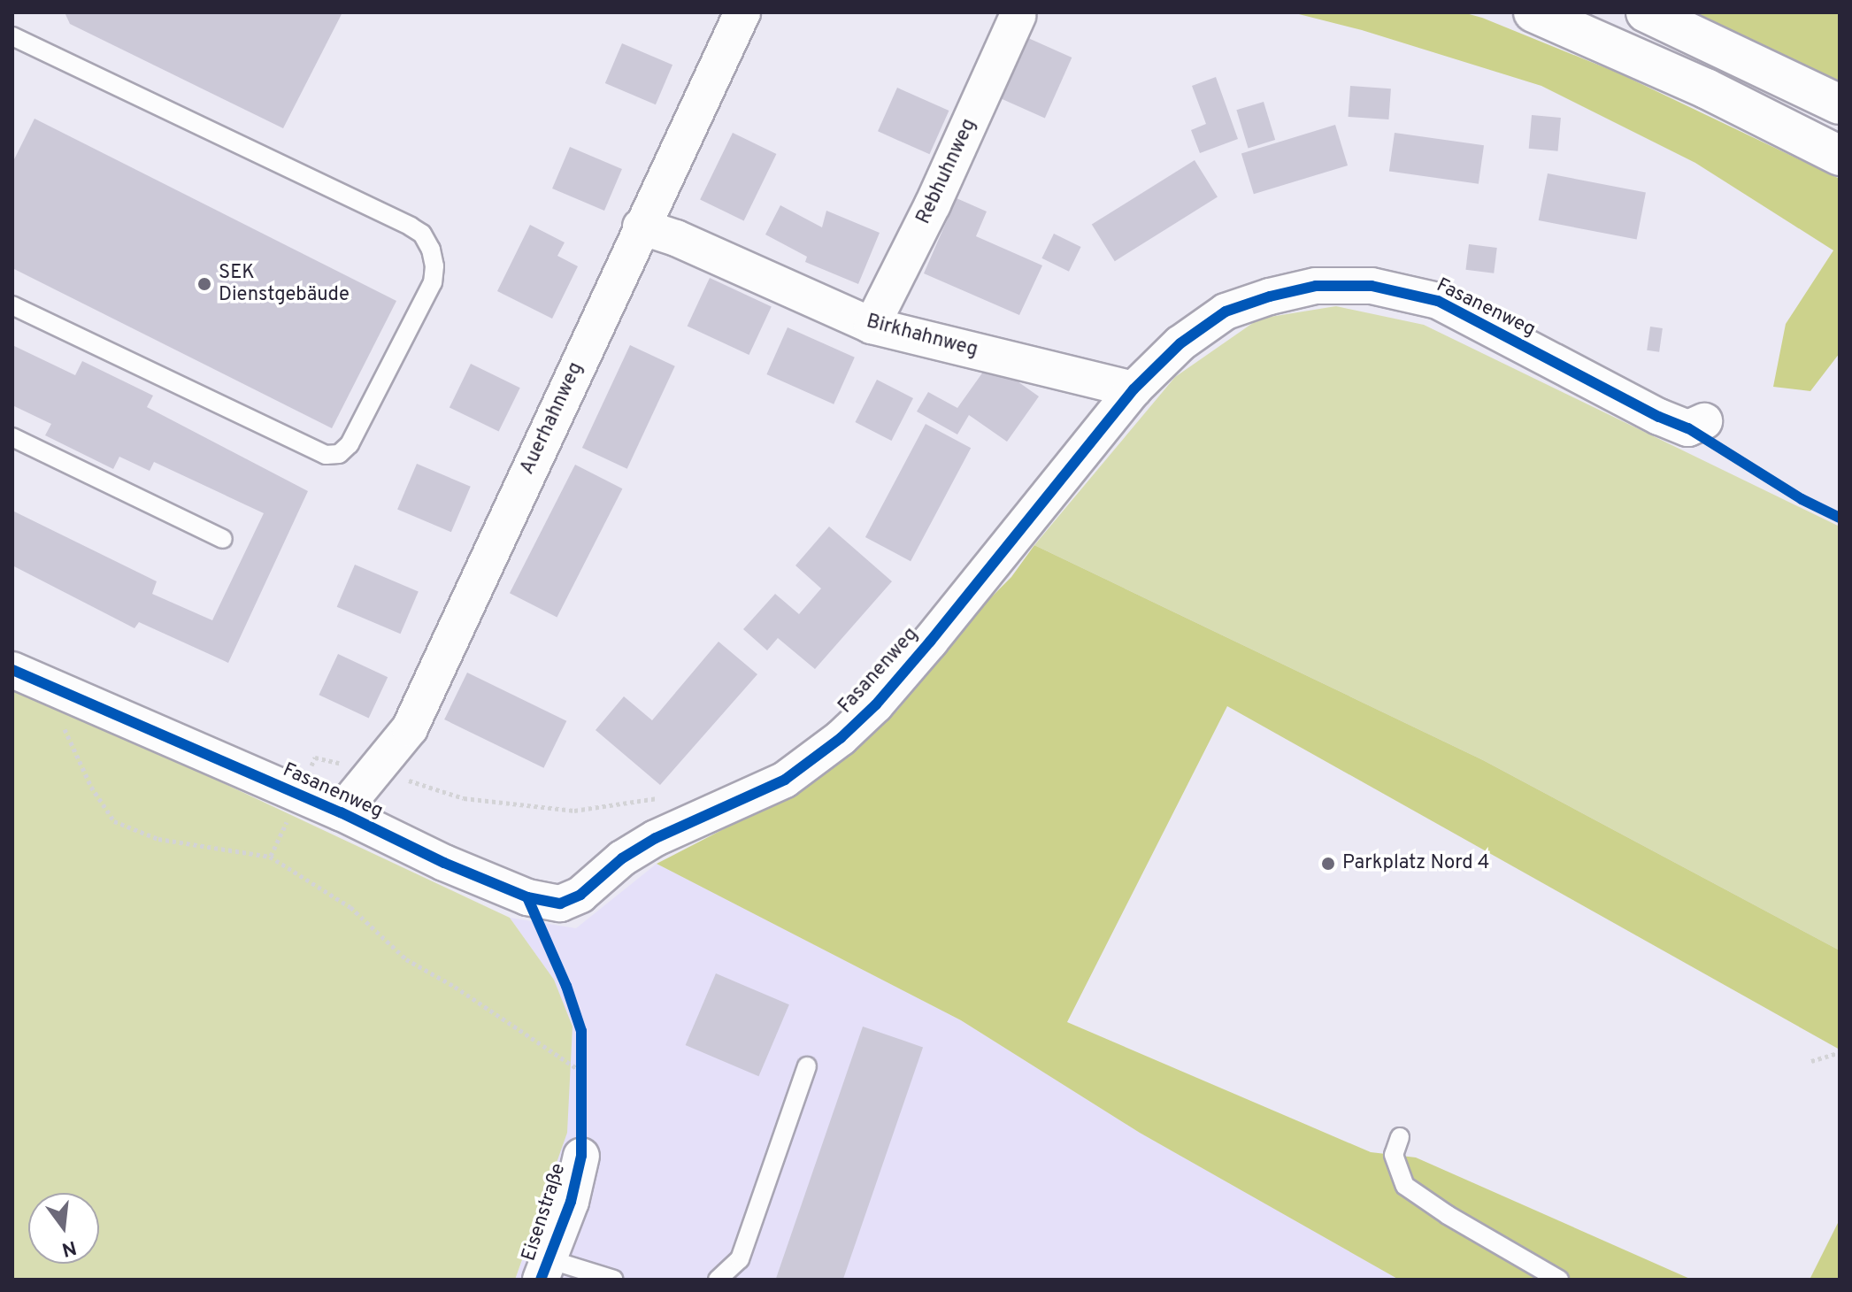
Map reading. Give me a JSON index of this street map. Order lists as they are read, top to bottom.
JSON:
{
  "streets": {
    "street": [
      "Rebhuhnweg",
      "Fasanenweg",
      "Birkhahnweg",
      "Auerhahnweg",
      "Eisenstraße"
    ]
  },
  "crossings": [
    ["Rebhuhnweg", "Birkhahnweg"],
    ["Fasanenweg", "Birkhahnweg"],
    ["Fasanenweg", "Auerhahnweg"],
    ["Birkhahnweg", "Auerhahnweg"]
  ],
  "places": ["SEK Dienstgebäude", "Parkplatz Nord 4"],
  "north": "bottom"
}
